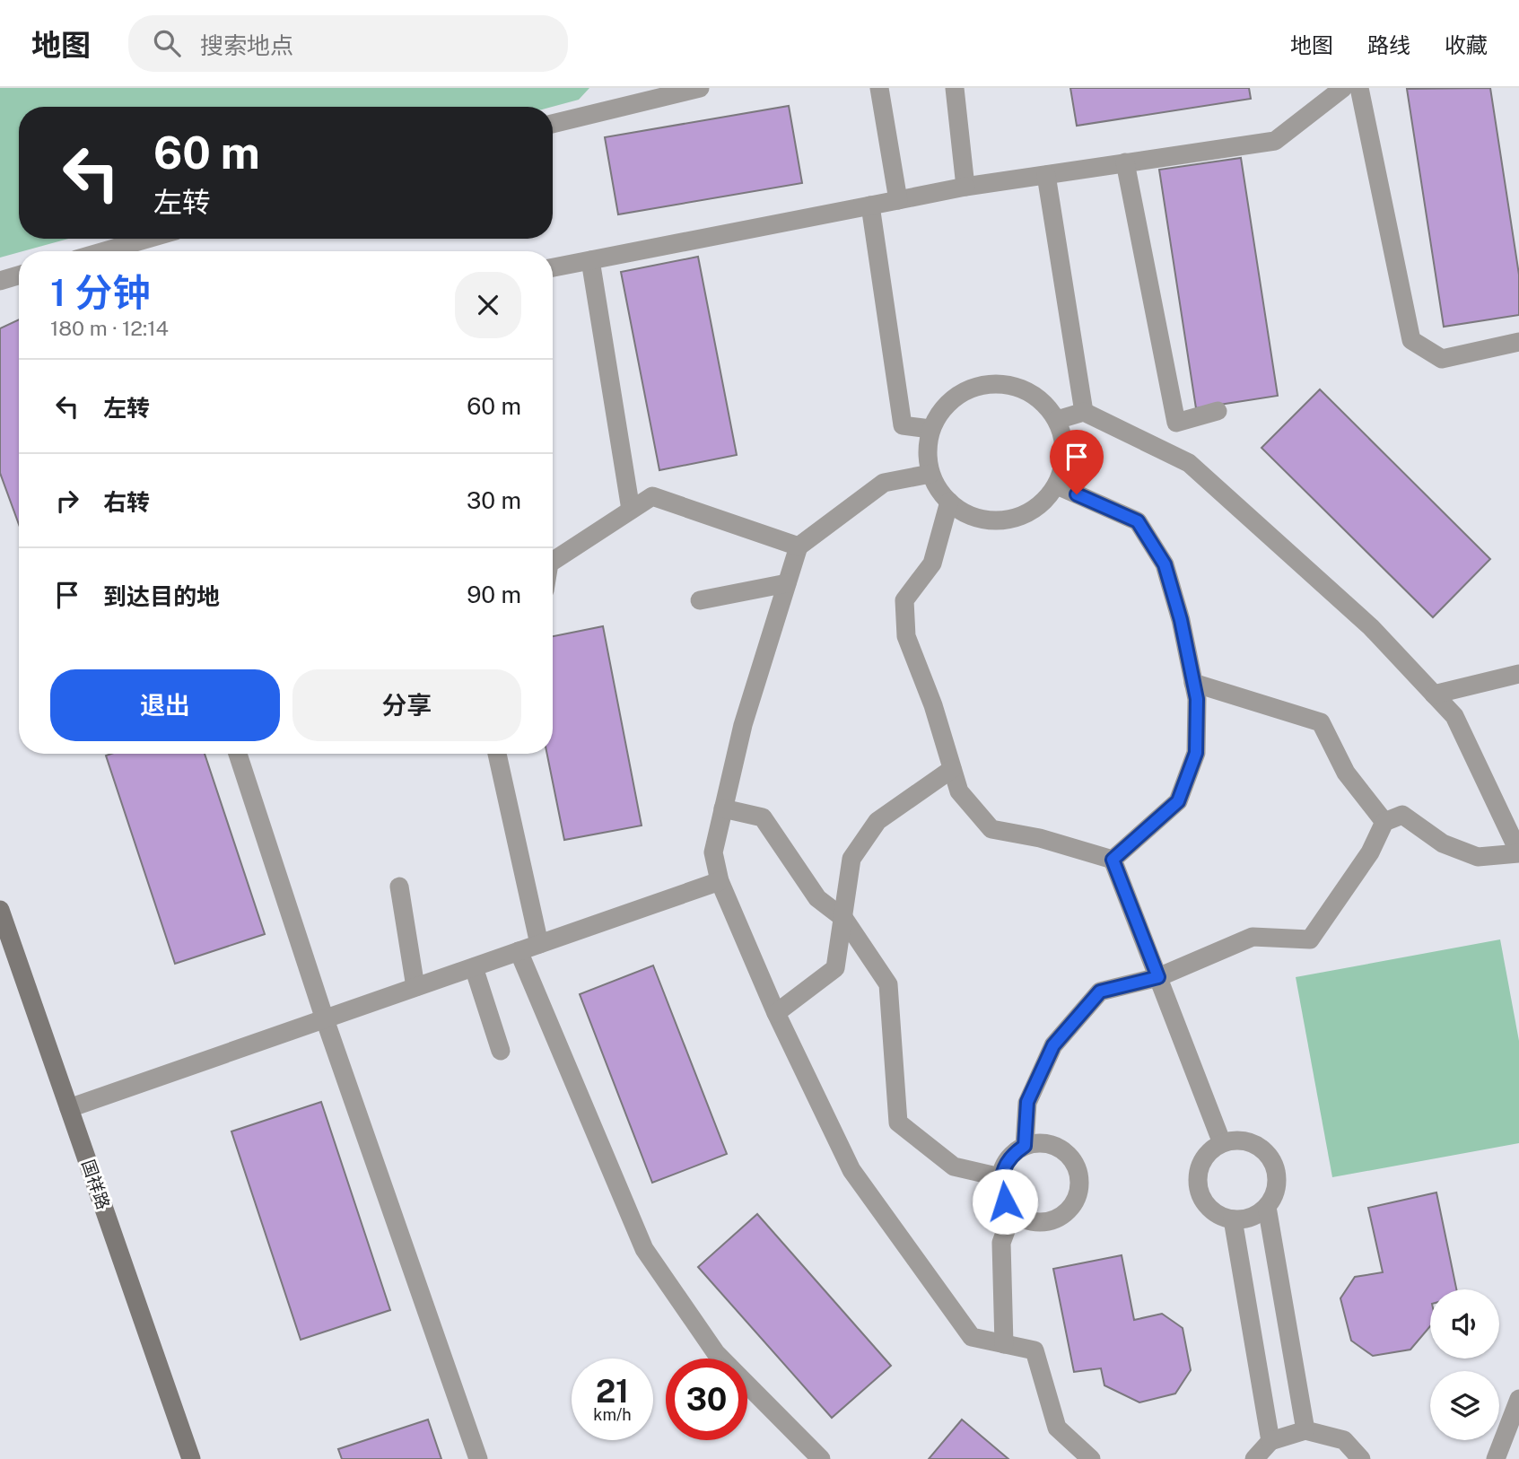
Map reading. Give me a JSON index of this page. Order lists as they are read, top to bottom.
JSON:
{
  "streets": {
    "street": ["国祥路"]
  },
  "page": {
    "header": "地图",
    "search": "搜索地点",
    "nav": ["地图", "路线", "收藏"],
    "turn": ["60 m", "左转"],
    "heading": ["1 分钟", "180 m · 12:14"],
    "list": [
      {
        "name": "左转",
        "value": "60 m"
      },
      {
        "name": "右转",
        "value": "30 m"
      },
      {
        "name": "到达目的地",
        "value": "90 m"
      }
    ],
    "buttons": ["退出", "分享"],
    "speed": "21 km/h",
    "limit": "30"
  }
}
